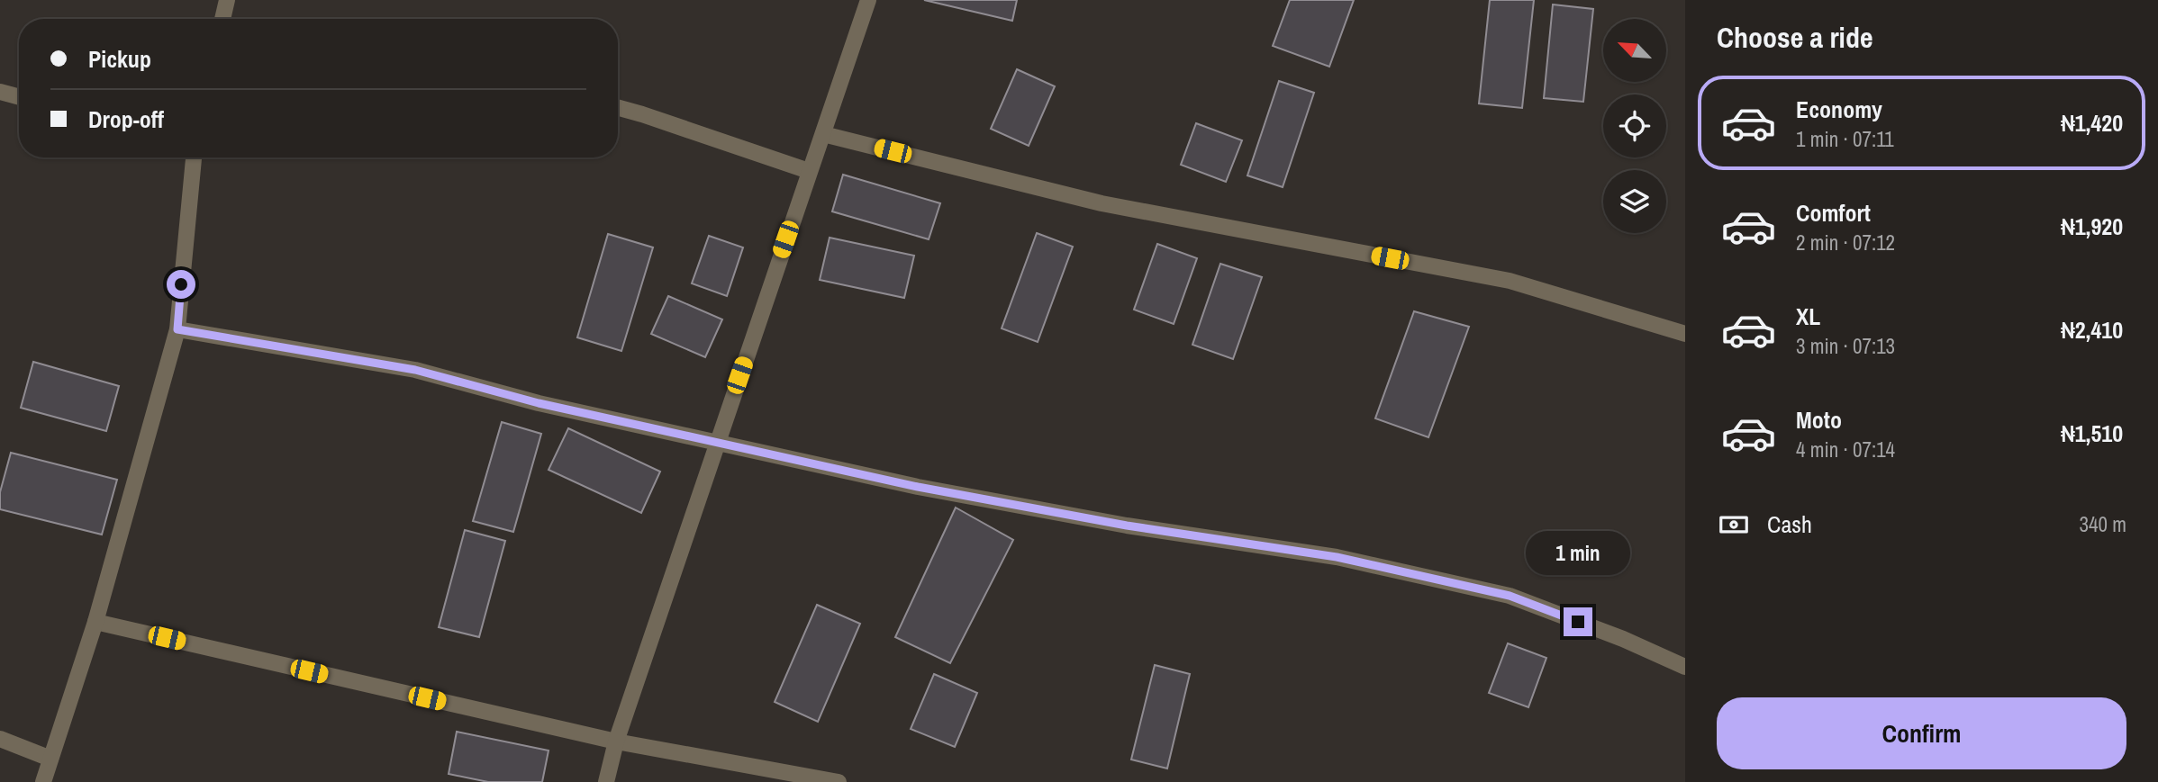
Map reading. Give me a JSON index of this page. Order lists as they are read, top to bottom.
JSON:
{
  "north": "top left",
  "page": {
    "heading": "Choose a ride",
    "banner": ["Pickup", "Drop-off"],
    "list": [
      {
        "name": "Economy",
        "note": "1 min · 07:11",
        "value": "₦1,420"
      },
      {
        "name": "Comfort",
        "note": "2 min · 07:12",
        "value": "₦1,920"
      },
      {
        "name": "XL",
        "note": "3 min · 07:13",
        "value": "₦2,410"
      },
      {
        "name": "Moto",
        "note": "4 min · 07:14",
        "value": "₦1,510"
      }
    ],
    "pay": ["Cash", "340 m"],
    "bubble": "1 min",
    "buttons": "Confirm"
  }
}
